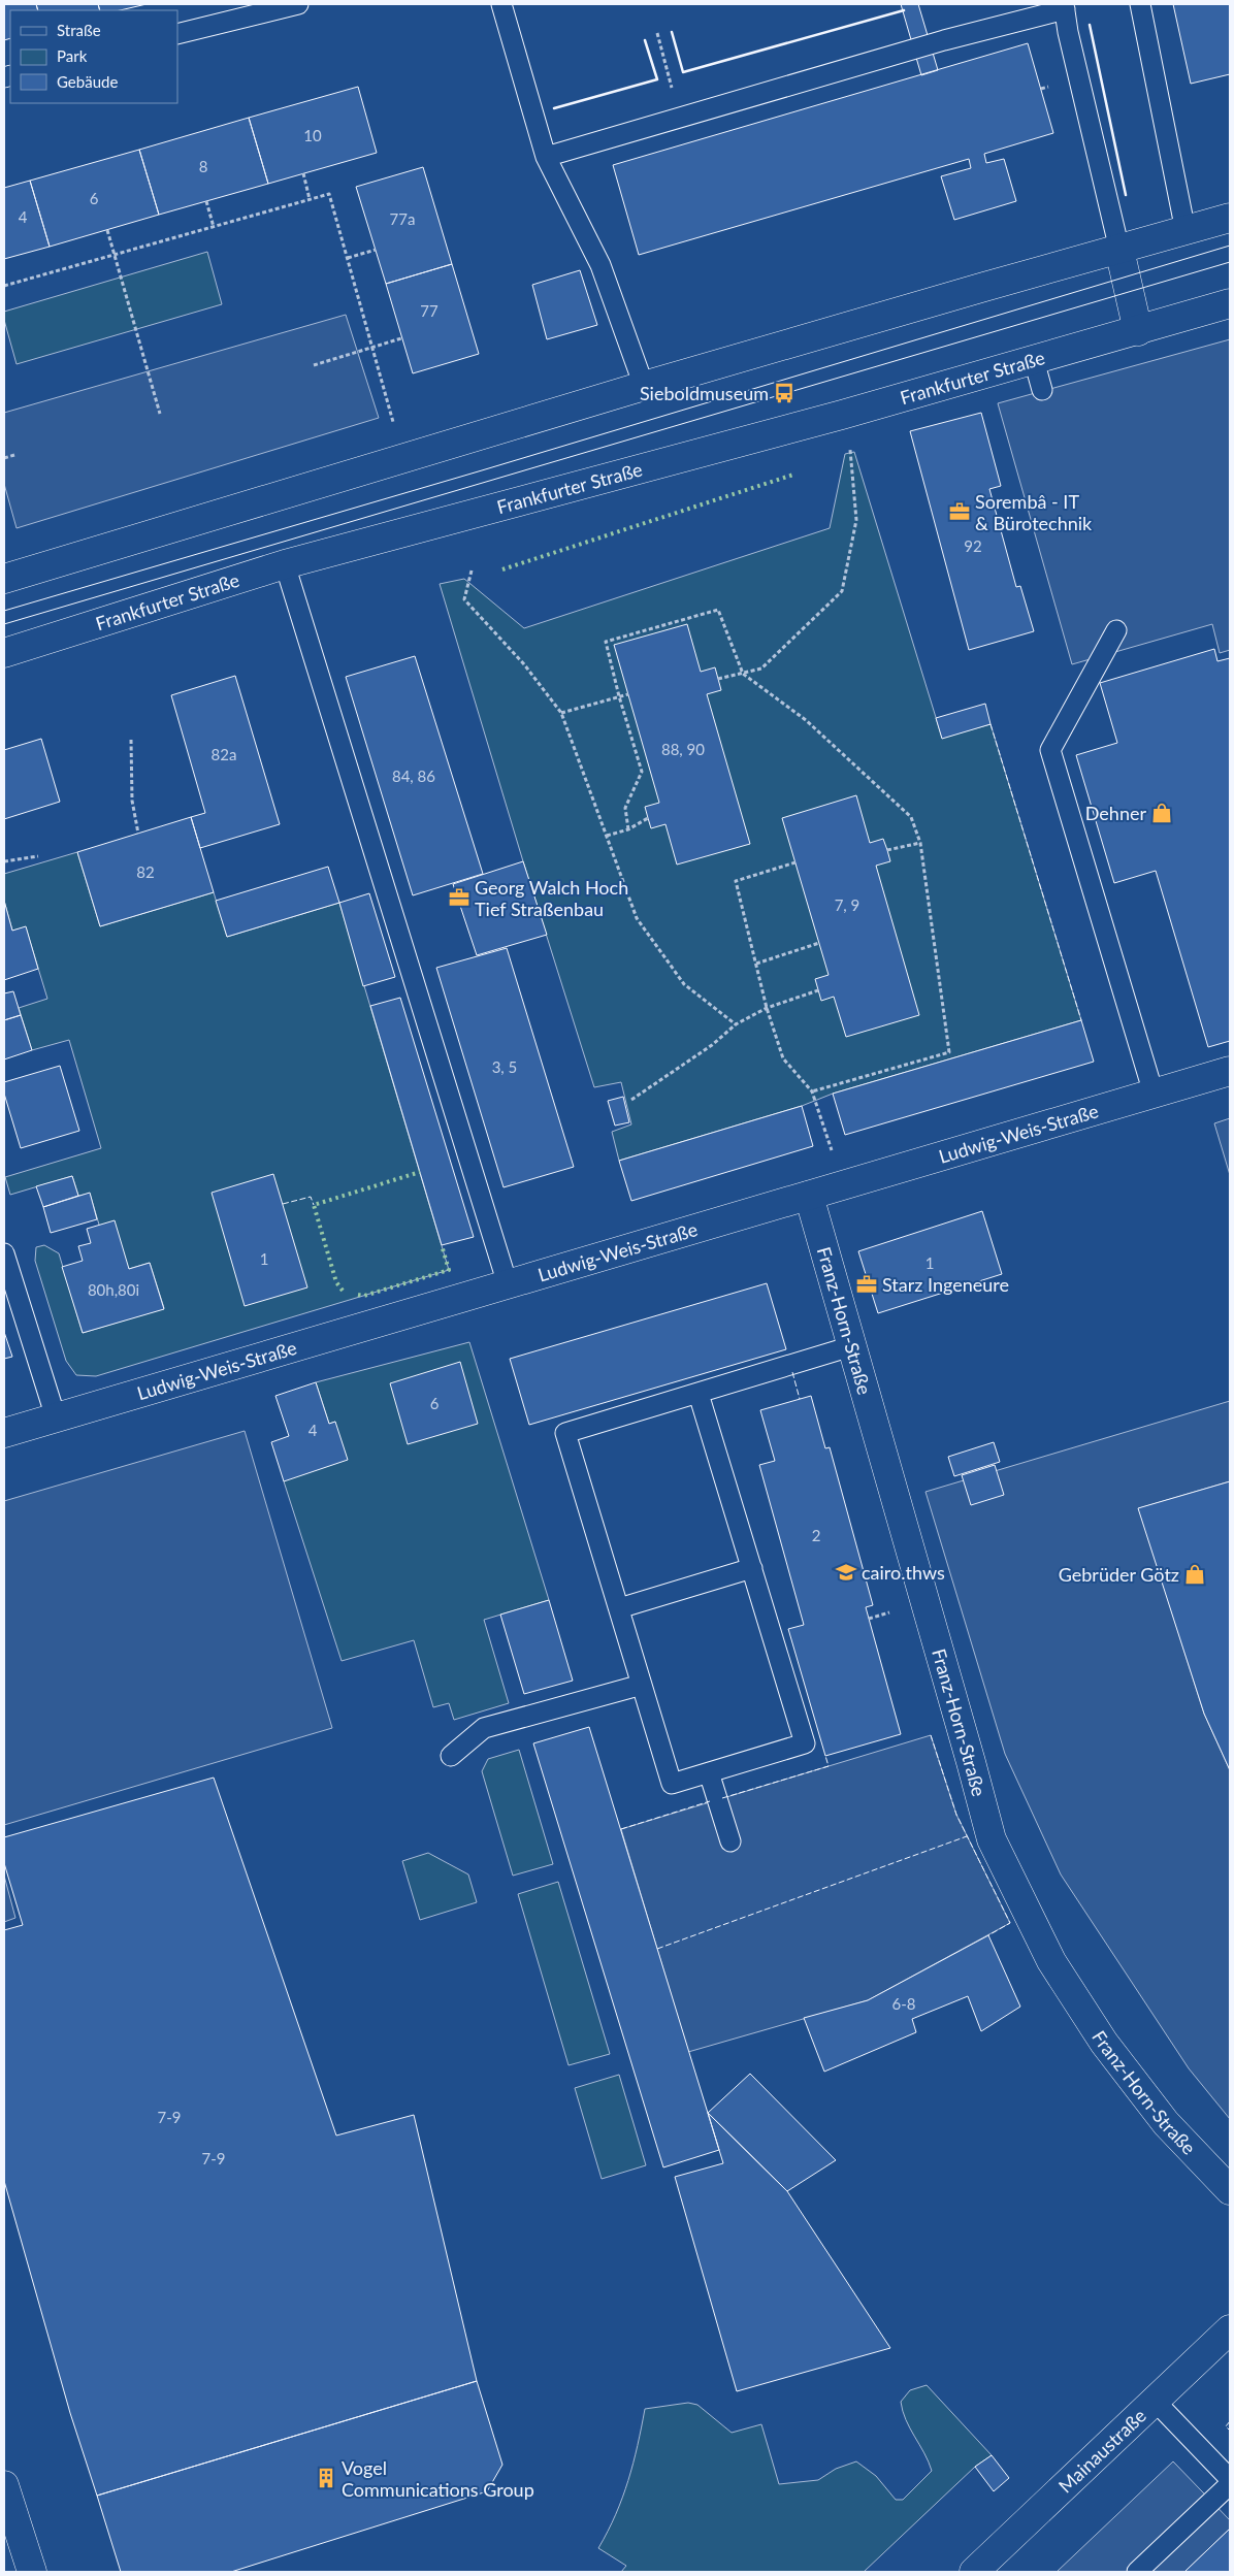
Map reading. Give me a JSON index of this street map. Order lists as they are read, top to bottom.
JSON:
{
  "streets": {
    "street": [
      "Frankfurter Straße",
      "Ludwig-Weis-Straße",
      "Franz-Horn-Straße",
      "Mainaustraße"
    ]
  },
  "crossings": [
    ["Ludwig-Weis-Straße", "Franz-Horn-Straße"]
  ],
  "places": {
    "bus stop": ["Sieboldmuseum"],
    "office": ["Sorembâ - IT & Bürotechnik", "Georg Walch Hoch Tief Straßenbau", "Starz Ingeneure"],
    "shop": ["Dehner", "Gebrüder Götz"],
    "school or university": ["cairo.thws"],
    "building": ["Vogel Communications Group"]
  },
  "house_numbers": [
    "10",
    "8",
    "6",
    "4",
    "77a",
    "77",
    "92",
    "88, 90",
    "82a",
    "84, 86",
    "82",
    "7, 9",
    "3, 5",
    "1",
    "1",
    "80h,80i",
    "6",
    "4",
    "2",
    "6-8",
    "7-9",
    "7-9"
  ],
  "legend": ["Straße", "Park", "Gebäude"]
}
